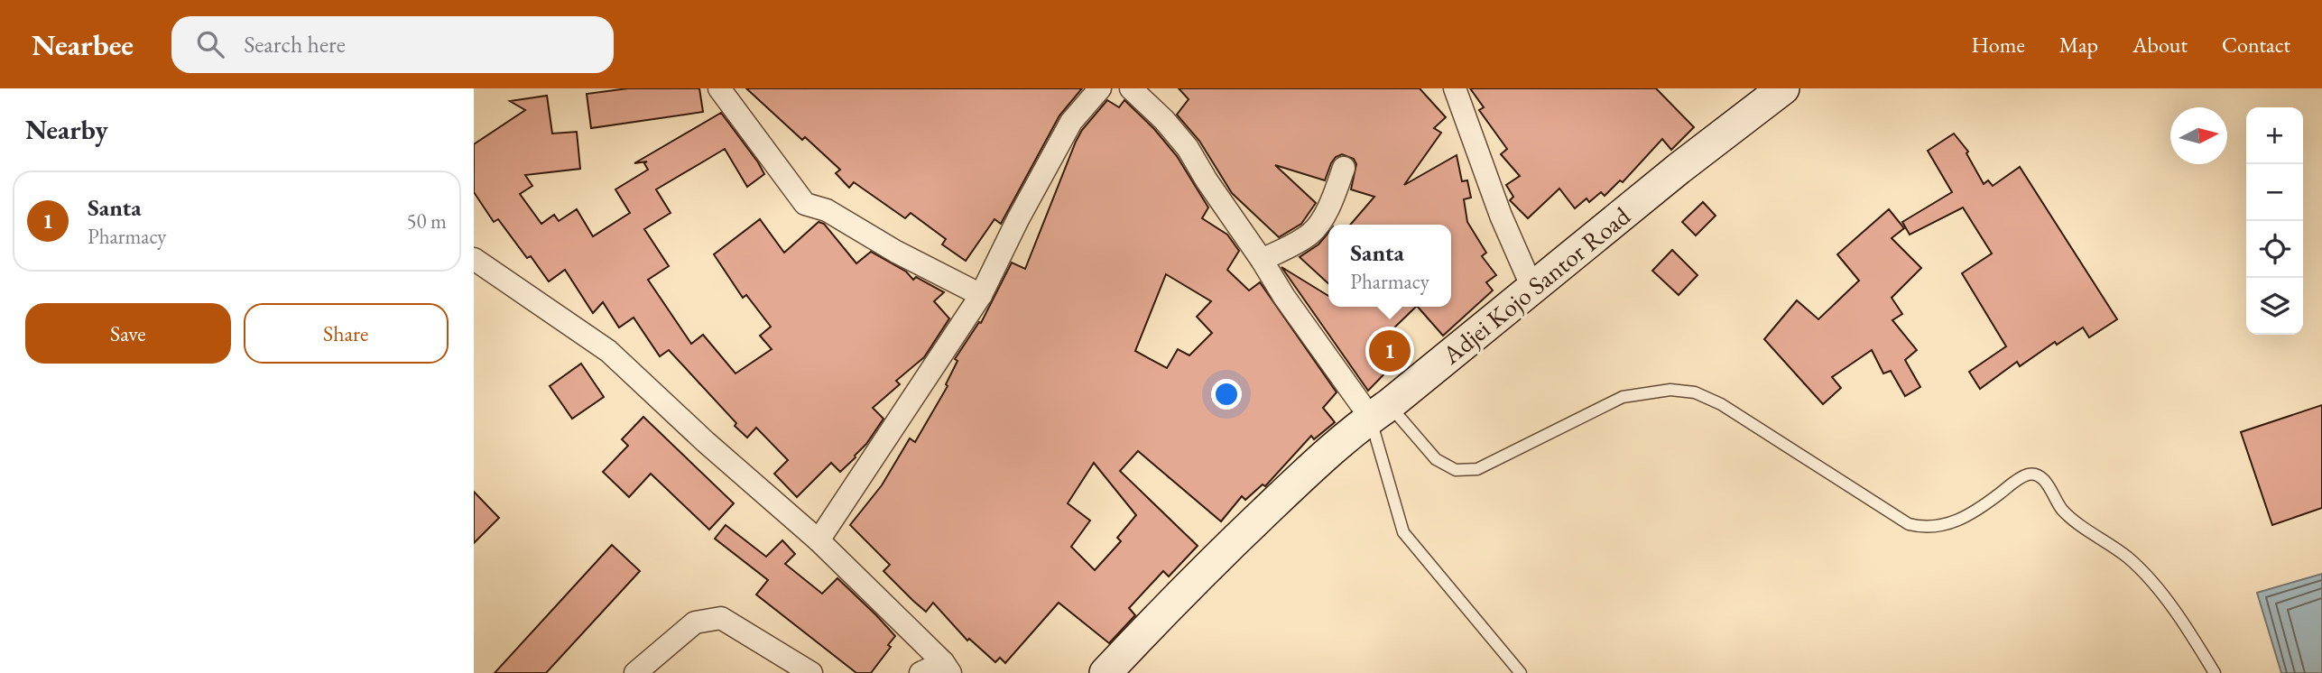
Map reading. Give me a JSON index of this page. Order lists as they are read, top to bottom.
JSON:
{
  "streets": {
    "street": ["Adjei Kojo Santor Road"]
  },
  "north": "right",
  "page": {
    "header": "Nearbee",
    "search": "Search here",
    "nav": [
      "Home",
      "Map",
      "About",
      "Contact"
    ],
    "heading": "Nearby",
    "map_buttons": ["+", "−"],
    "list": [
      {
        "mark": "1",
        "name": "Santa",
        "note": "Pharmacy",
        "value": "50 m"
      }
    ],
    "popup": ["Santa", "Pharmacy"],
    "buttons": ["Save", "Share"],
    "pins": "1"
  }
}
